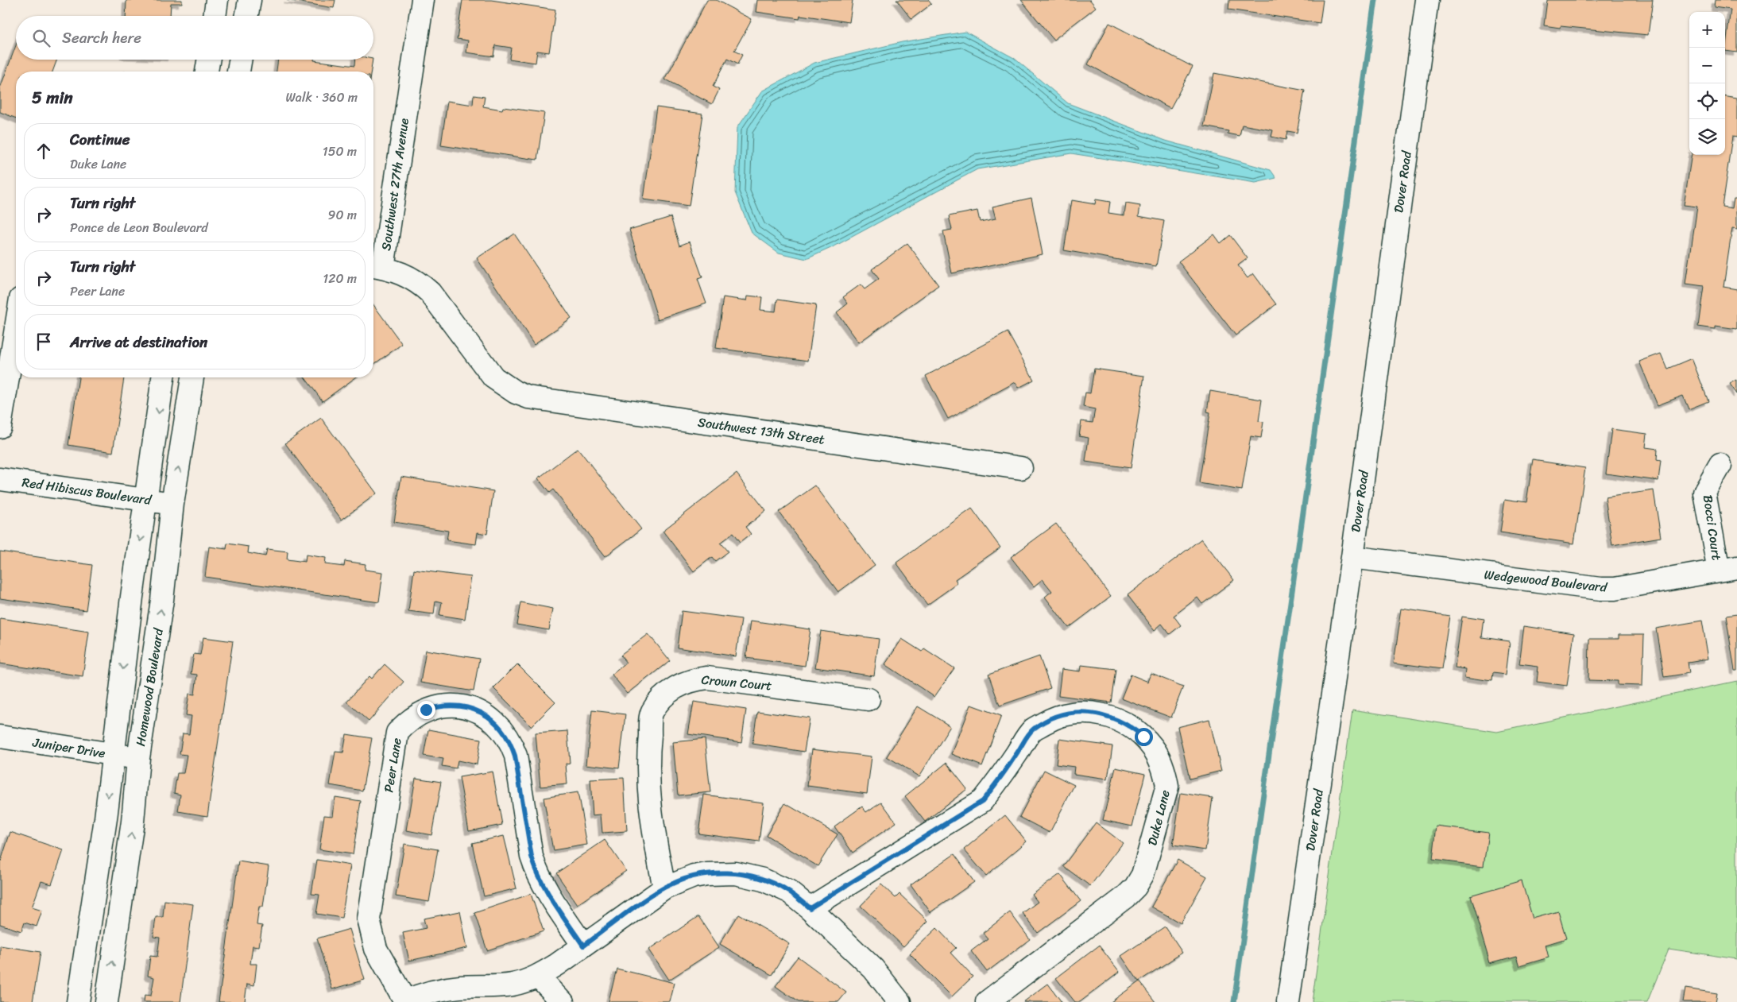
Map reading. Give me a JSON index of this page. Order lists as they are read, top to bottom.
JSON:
{
  "streets": {
    "street": [
      "Dover Road",
      "Southwest 27th Avenue",
      "Southwest 13th Street",
      "Red Hibiscus Boulevard",
      "Bocci Court",
      "Wedgewood Boulevard",
      "Crown Court",
      "Homewood Boulevard",
      "Juniper Drive",
      "Peer Lane",
      "Duke Lane"
    ]
  },
  "crossings": [
    ["Dover Road", "Wedgewood Boulevard"],
    ["Southwest 27th Avenue", "Southwest 13th Street"],
    ["Red Hibiscus Boulevard", "Homewood Boulevard"],
    ["Bocci Court", "Wedgewood Boulevard"],
    ["Homewood Boulevard", "Juniper Drive"]
  ],
  "page": {
    "map_buttons": ["+", "−"],
    "search": "Search here",
    "heading": ["5 min", "Walk · 360 m"],
    "list": [
      ["Continue", "Duke Lane", "150 m"],
      ["Turn right", "Ponce de Leon Boulevard", "90 m"],
      ["Turn right", "Peer Lane", "120 m"],
      "Arrive at destination"
    ]
  }
}
